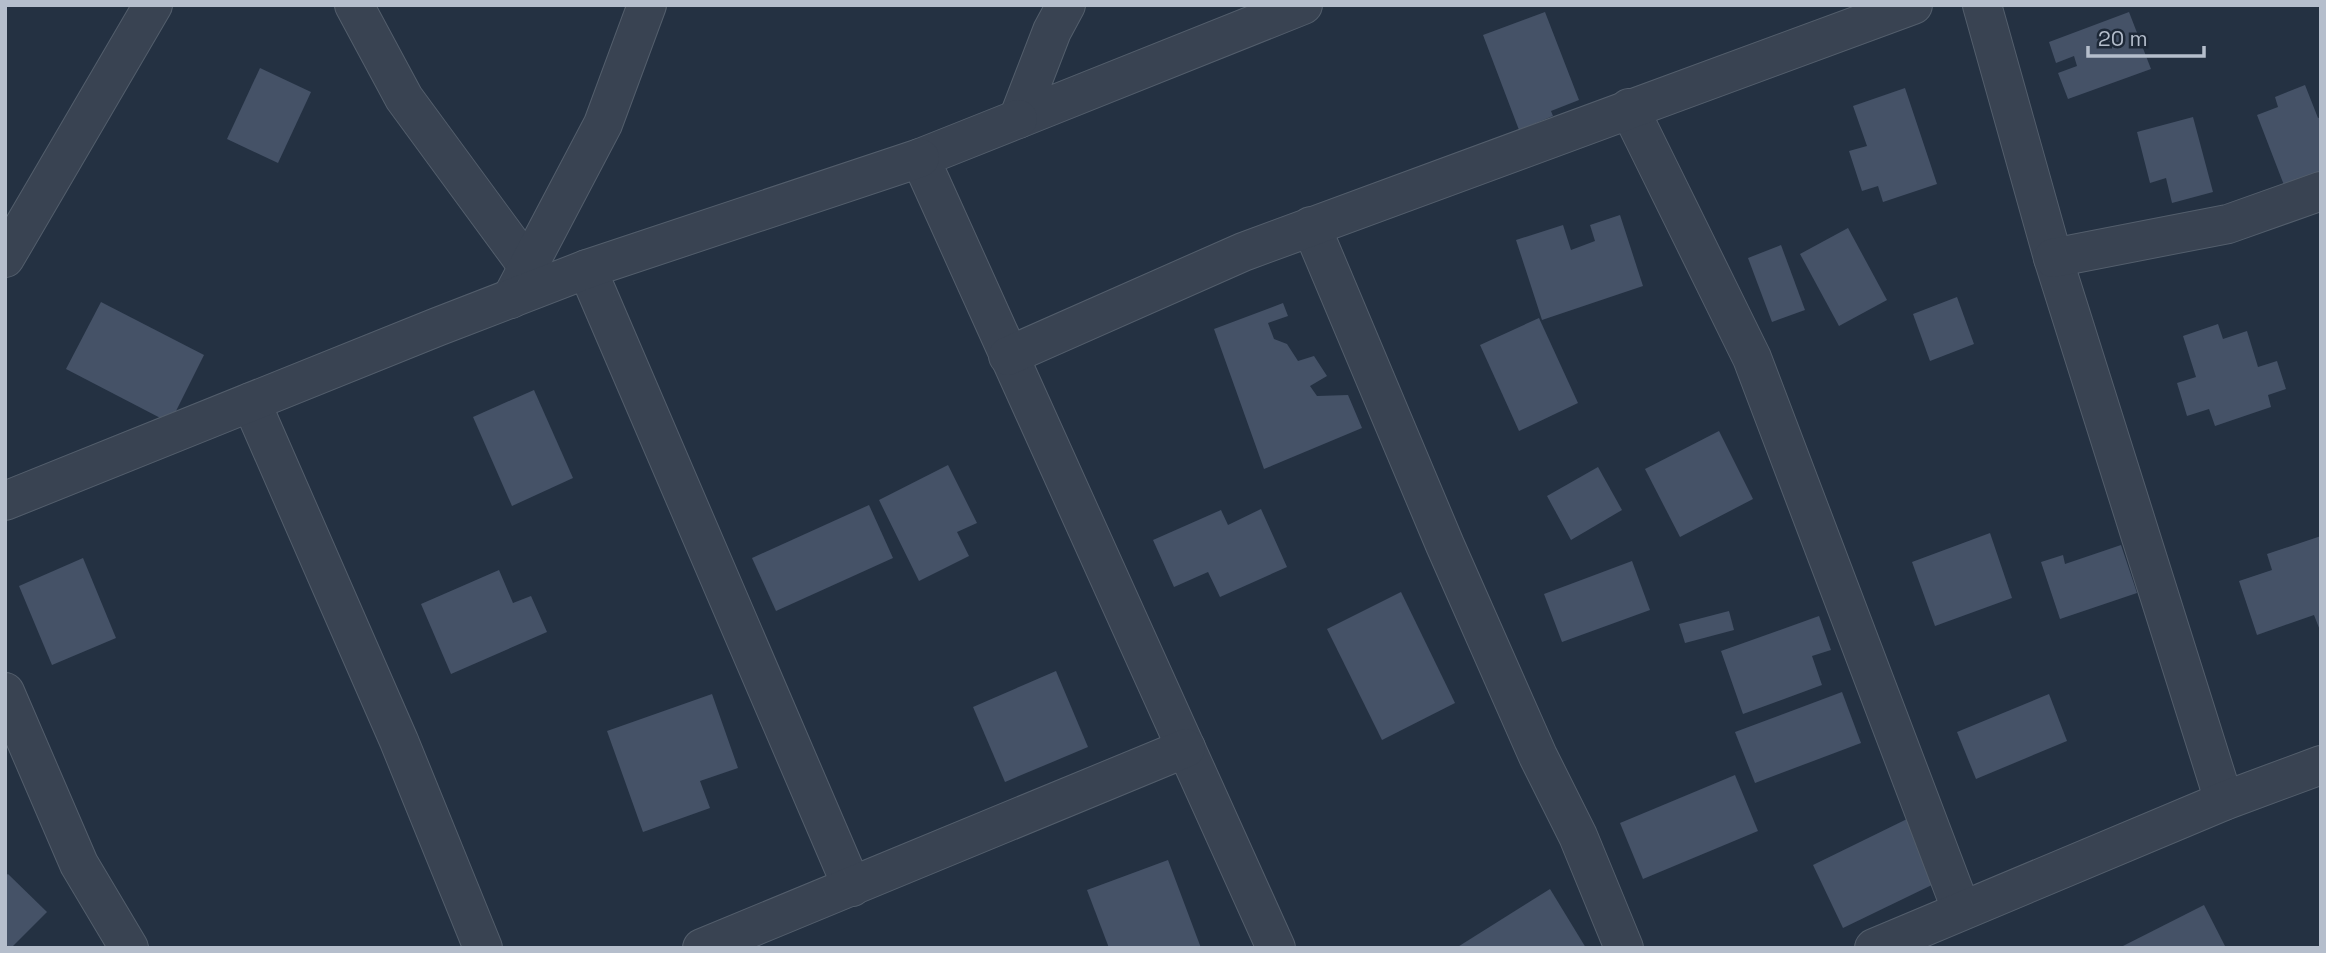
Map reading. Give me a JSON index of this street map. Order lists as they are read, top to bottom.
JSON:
{
  "scale_bar": "20 m"
}
